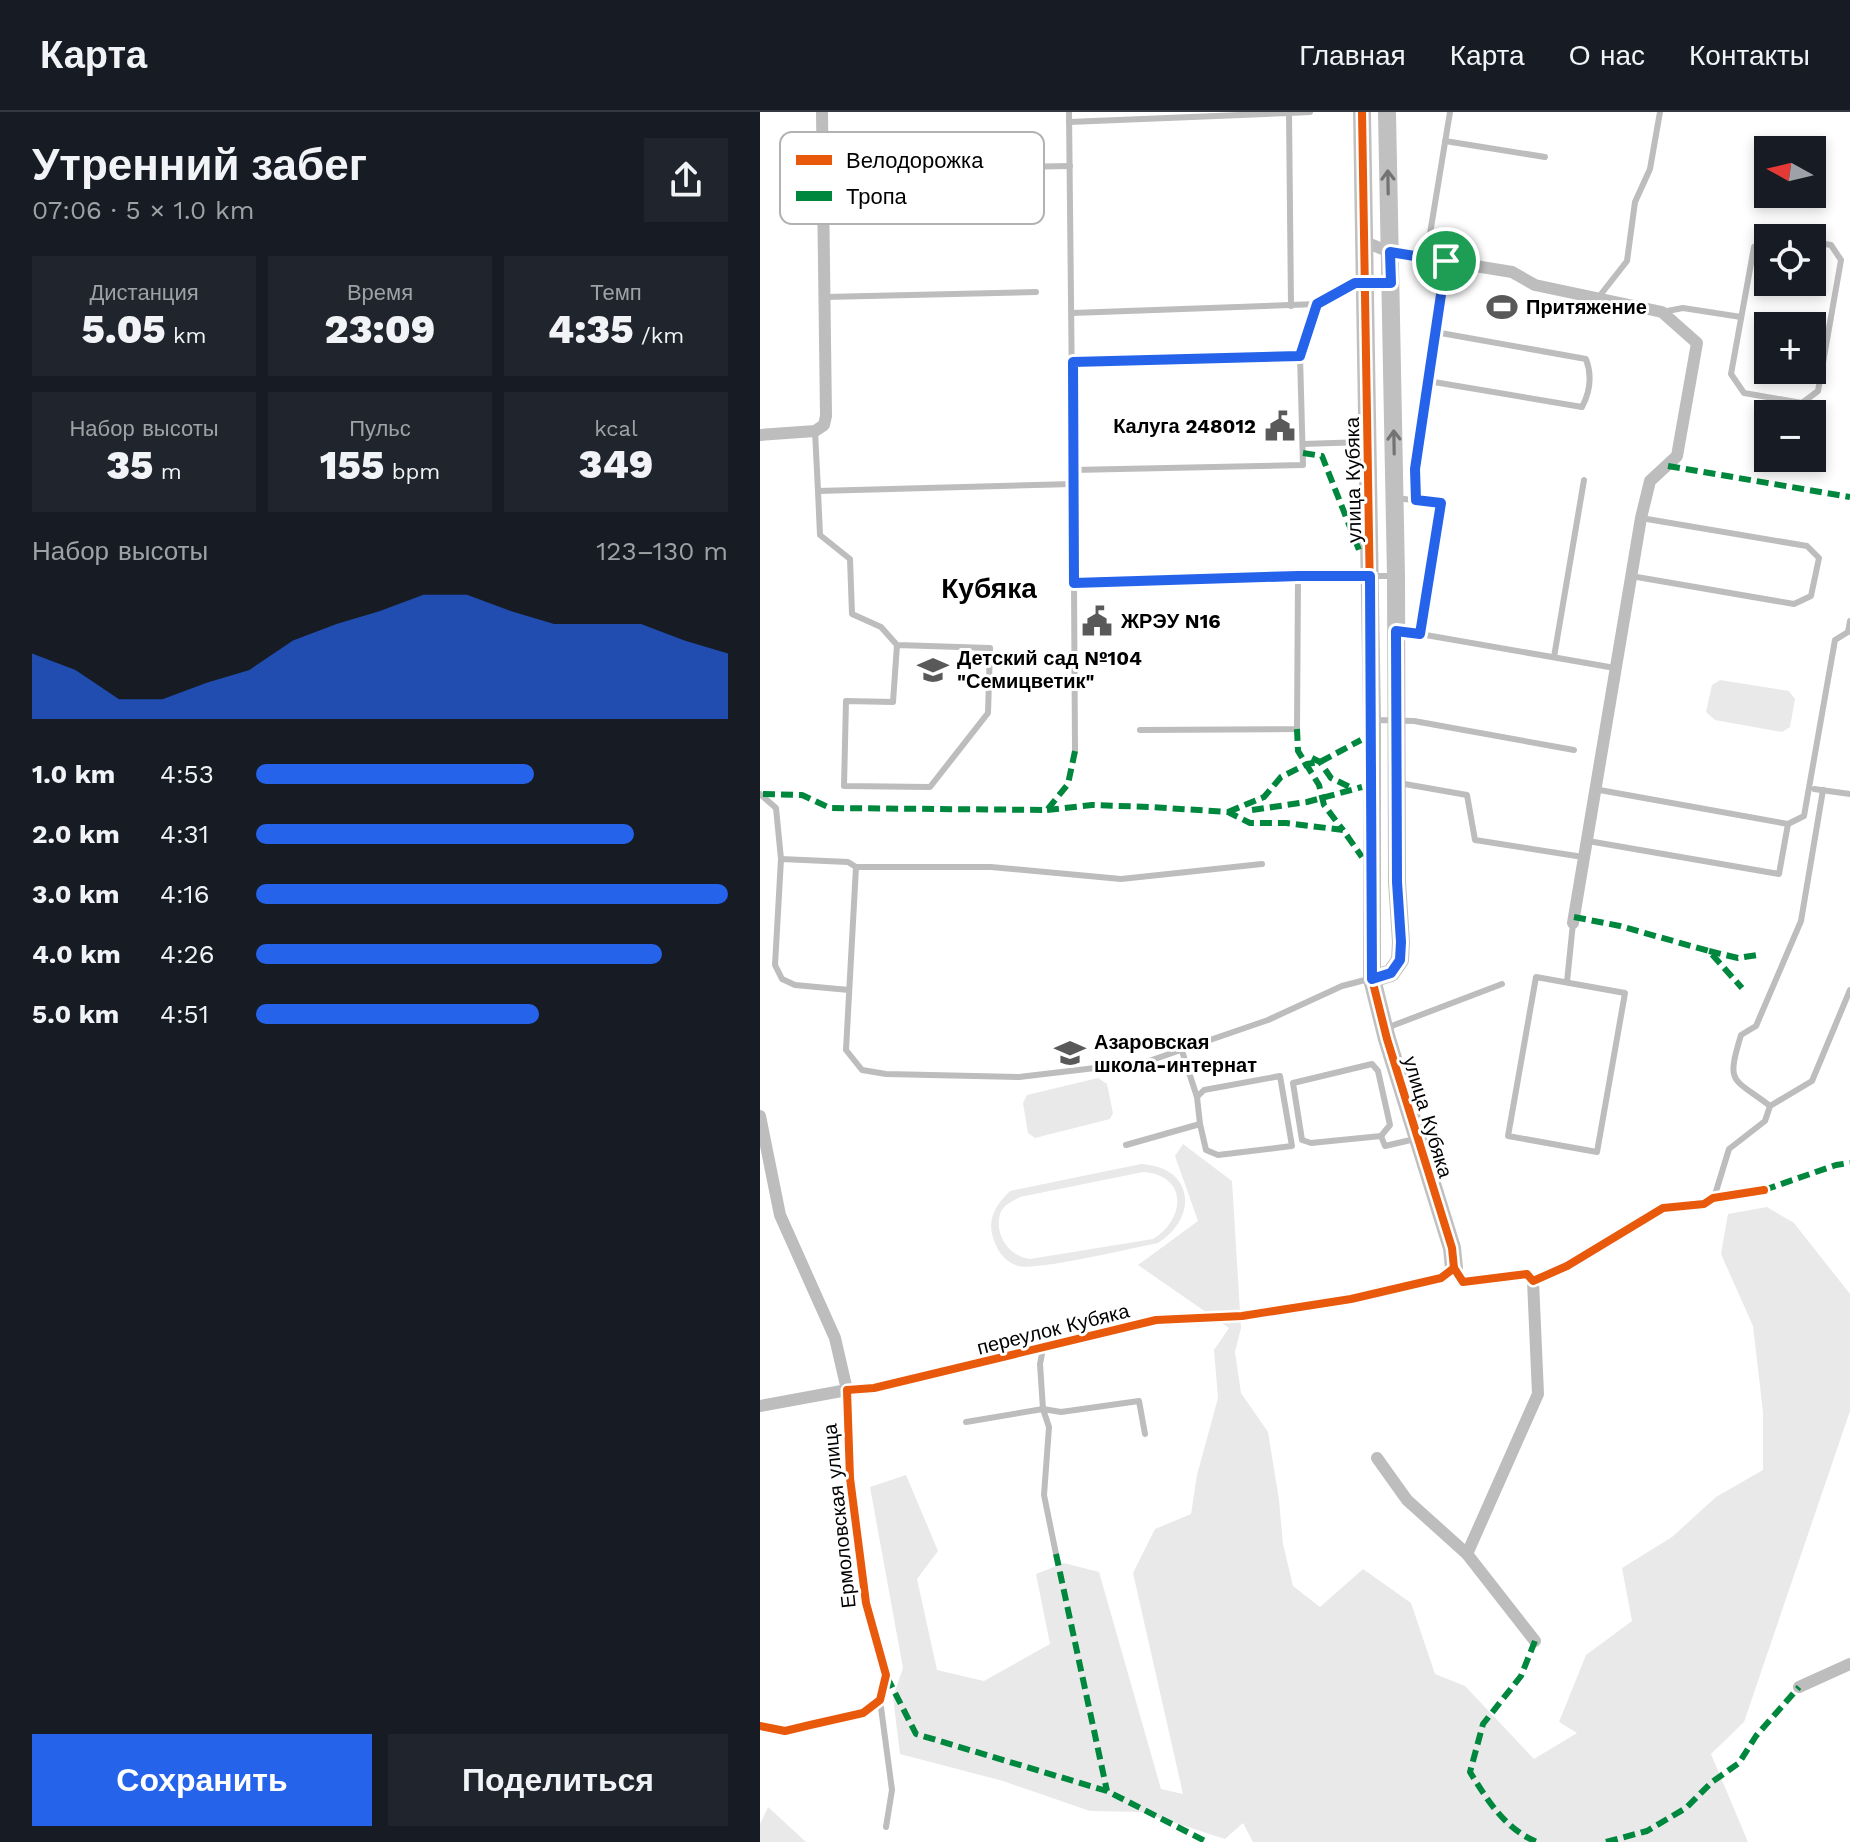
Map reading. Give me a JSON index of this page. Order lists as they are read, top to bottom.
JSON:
{
  "streets": {
    "street": ["улица Кубяка", "переулок Кубяка", "Ермоловская улица"]
  },
  "crossings": [
    ["улица Кубяка", "переулок Кубяка"],
    ["переулок Кубяка", "Ермоловская улица"]
  ],
  "districts": ["Кубяка"],
  "places": {
    "sports": ["Притяжение"],
    "public building": ["Калуга 248012", "ЖРЭУ N16"],
    "school or university": ["Детский сад №104 \"Семицветик\"", "Азаровская школа-интернат"]
  },
  "legend": ["Велодорожка", "Тропа"],
  "north": "left",
  "page": {
    "header": "Карта",
    "nav": [
      "Главная",
      "Карта",
      "О нас",
      "Контакты"
    ],
    "heading": ["Утренний забег", "07:06 · 5 × 1.0 km"],
    "map_buttons": ["+", "−"],
    "stats": [
      ["Дистанция", "5.05 km"],
      ["Время", "23:09"],
      ["Темп", "4:35 /km"],
      ["Набор высоты", "35 m"],
      ["Пульс", "155 bpm"],
      ["kcal", "349"]
    ],
    "chart": ["Набор высоты", "123–130 m"],
    "list": [
      {
        "name": "1.0 km",
        "note": "4:53"
      },
      {
        "name": "2.0 km",
        "note": "4:31"
      },
      {
        "name": "3.0 km",
        "note": "4:16"
      },
      {
        "name": "4.0 km",
        "note": "4:26"
      },
      {
        "name": "5.0 km",
        "note": "4:51"
      }
    ],
    "buttons": ["Сохранить", "Поделиться"]
  }
}
